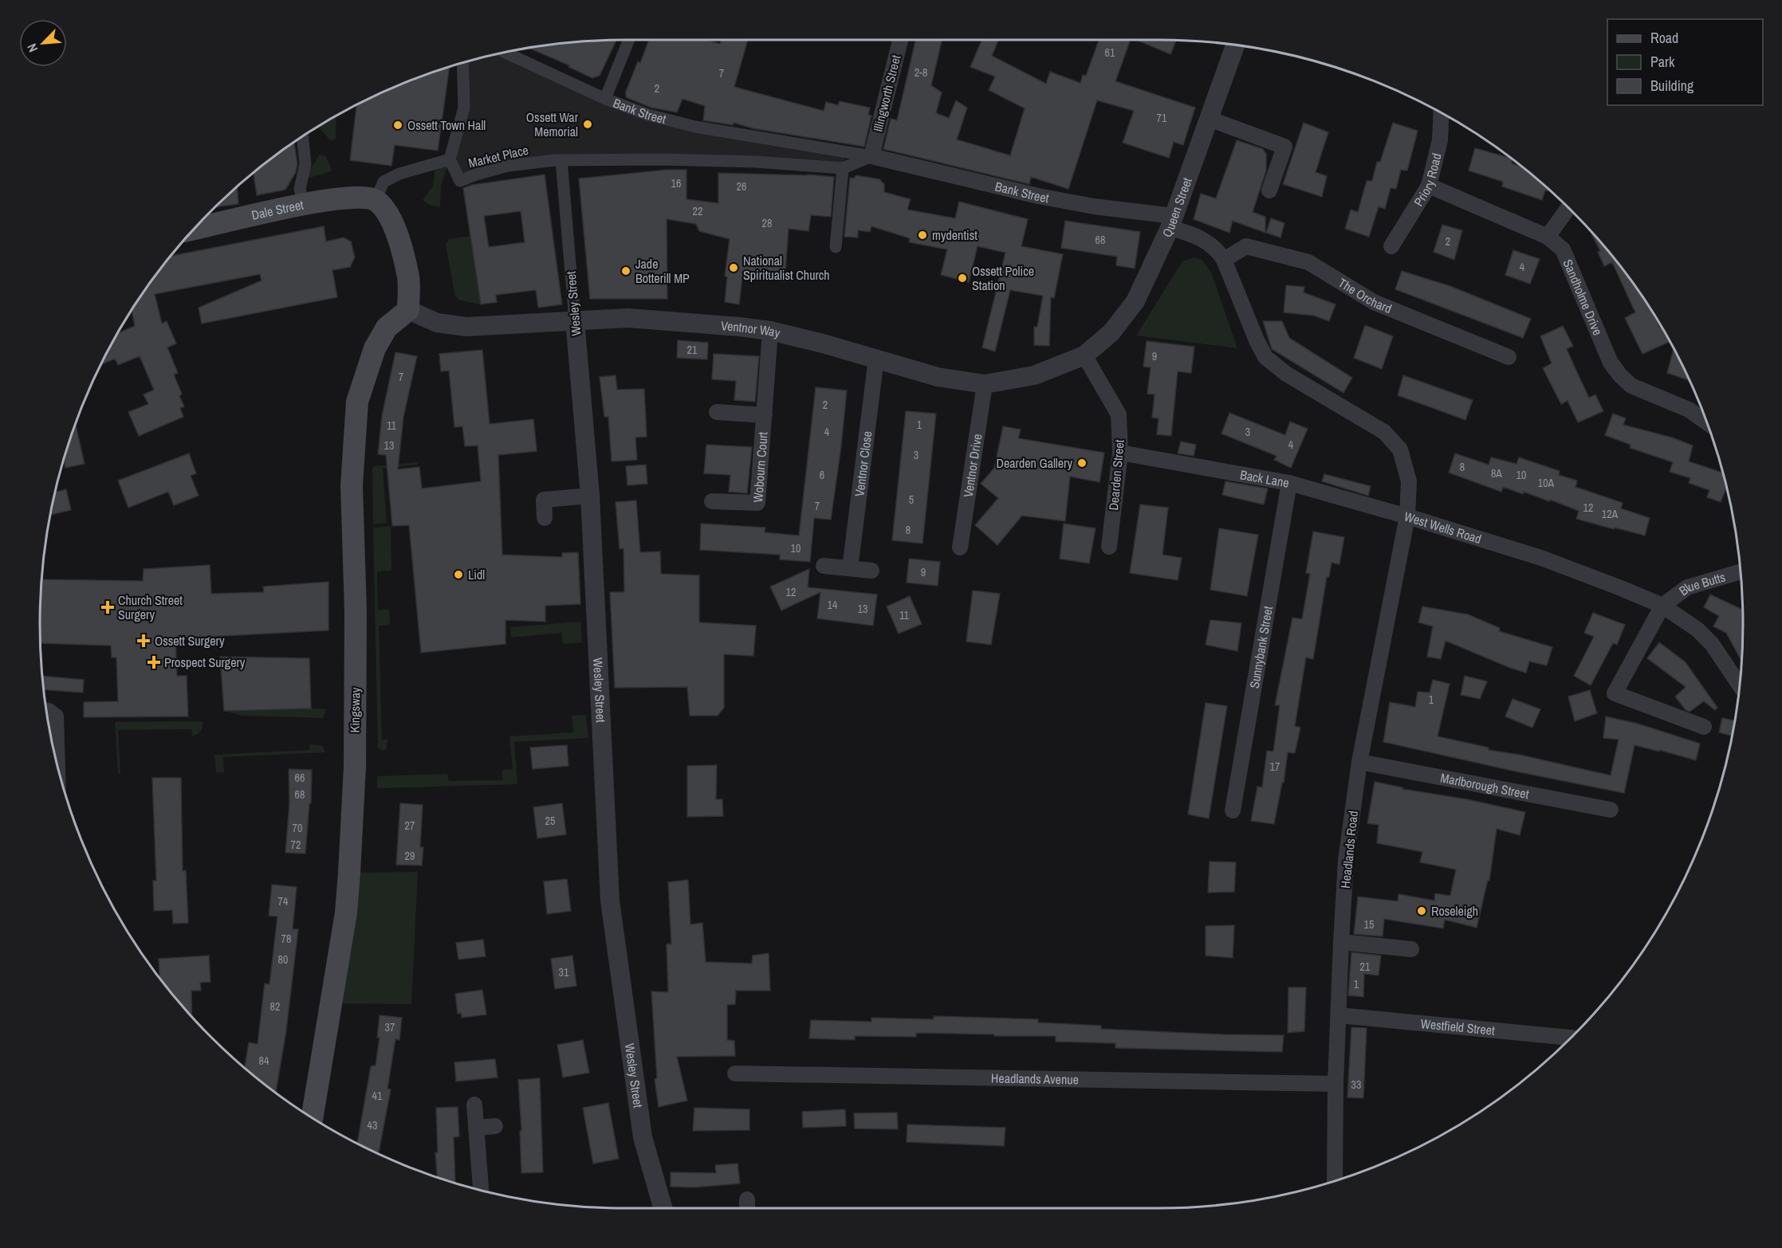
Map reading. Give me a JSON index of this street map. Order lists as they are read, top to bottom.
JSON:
{
  "streets": {
    "main road": ["Dale Street", "Kingsway"],
    "street": [
      "Illingworth Street",
      "Bank Street",
      "Market Place",
      "Priory Road",
      "Queen Street",
      "The Orchard",
      "Sandholme Drive",
      "Wesley Street",
      "Ventnor Way",
      "Ventnor Close",
      "Wobourn Court",
      "Ventnor Drive",
      "Dearden Street",
      "Back Lane",
      "West Wells Road",
      "Blue Butts",
      "Sunnybank Street",
      "Marlborough Street",
      "Headlands Road",
      "Westfield Street",
      "Headlands Avenue"
    ]
  },
  "crossings": [
    ["Illingworth Street", "Bank Street"],
    ["Bank Street", "Queen Street"],
    ["Bank Street", "West Wells Road"],
    ["Market Place", "Wesley Street"],
    ["Priory Road", "Sandholme Drive"],
    ["Queen Street", "Ventnor Way"],
    ["Queen Street", "Dearden Street"],
    ["Queen Street", "West Wells Road"],
    ["The Orchard", "West Wells Road"],
    ["Wesley Street", "Ventnor Way"],
    ["Ventnor Way", "Ventnor Close"],
    ["Ventnor Way", "Wobourn Court"],
    ["Ventnor Way", "Ventnor Drive"],
    ["Ventnor Way", "Dearden Street"],
    ["Ventnor Way", "Kingsway"],
    ["Dearden Street", "Back Lane"],
    ["Back Lane", "West Wells Road"],
    ["Back Lane", "Sunnybank Street"],
    ["Back Lane", "Headlands Road"],
    ["West Wells Road", "Blue Butts"],
    ["West Wells Road", "Headlands Road"],
    ["Marlborough Street", "Headlands Road"],
    ["Headlands Road", "Westfield Street"],
    ["Headlands Road", "Headlands Avenue"]
  ],
  "places": {
    "other": [
      "Ossett War Memorial",
      "Ossett Town Hall",
      "mydentist",
      "National Spiritualist Church",
      "Jade Botterill MP",
      "Ossett Police Station",
      "Dearden Gallery",
      "Lidl",
      "Roseleigh"
    ],
    "health": ["Church Street Surgery", "Ossett Surgery", "Prospect Surgery"]
  },
  "house_numbers": [
    "61",
    "2-8",
    "7",
    "2",
    "71",
    "16",
    "26",
    "22",
    "28",
    "68",
    "2",
    "4",
    "21",
    "9",
    "7",
    "2",
    "1",
    "11",
    "4",
    "3",
    "4",
    "13",
    "3",
    "8",
    "8A",
    "6",
    "10",
    "10A",
    "5",
    "7",
    "12",
    "12A",
    "8",
    "10",
    "9",
    "12",
    "14",
    "13",
    "11",
    "1",
    "17",
    "66",
    "68",
    "25",
    "27",
    "70",
    "72",
    "29",
    "74",
    "15",
    "78",
    "80",
    "21",
    "31",
    "1",
    "82",
    "37",
    "84",
    "33",
    "41",
    "43"
  ],
  "legend": ["Road", "Park", "Building"],
  "north": "bottom left"
}
